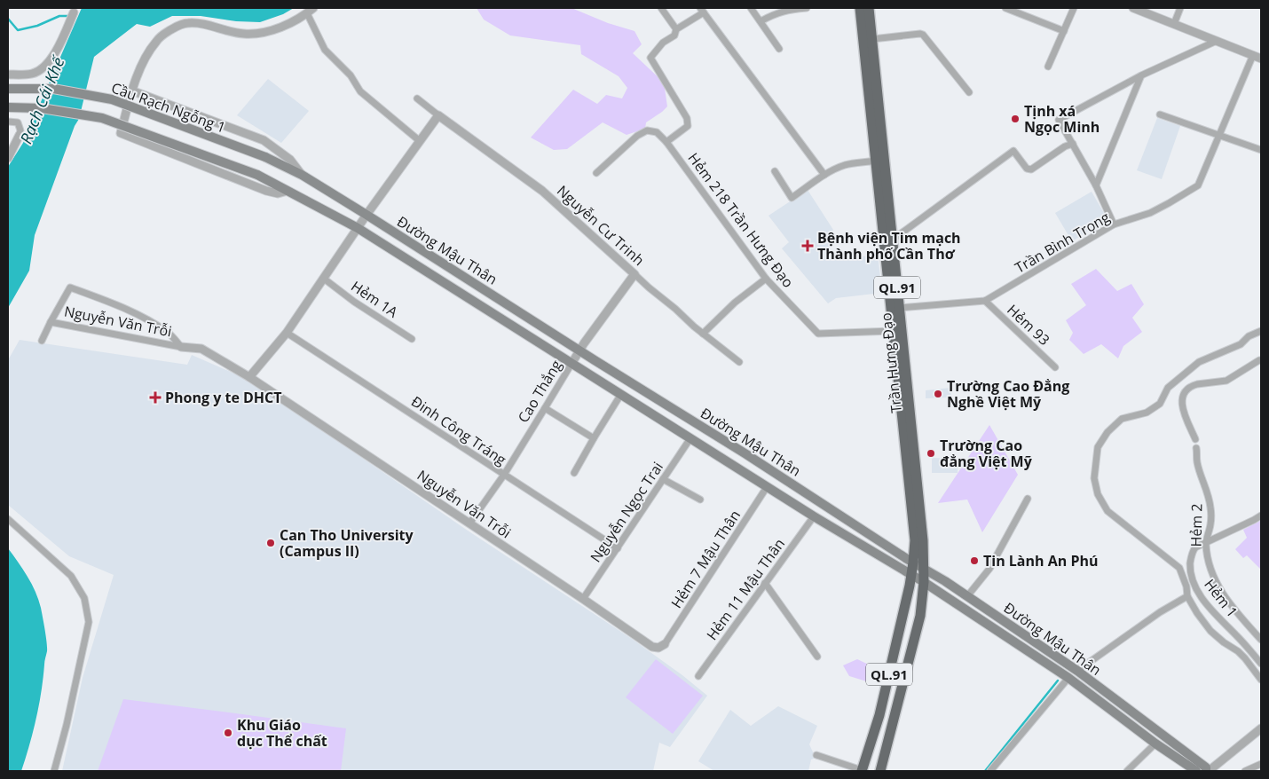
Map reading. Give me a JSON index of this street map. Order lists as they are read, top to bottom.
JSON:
{
  "streets": {
    "highway": ["QL.91", "Trần Hưng Đạo"],
    "main road": ["Cầu Rạch Ngỗng 1", "Đường Mậu Thân"],
    "street": [
      "Hẻm 218 Trần Hưng Đạo",
      "Nguyễn Cư Trinh",
      "Trần Bình Trọng",
      "Hẻm 1A",
      "Nguyễn Văn Trỗi",
      "Hẻm 93",
      "Cao Thắng",
      "Đinh Công Tráng",
      "Nguyễn Ngọc Trai",
      "Hẻm 2",
      "Hẻm 7 Mậu Thân",
      "Hẻm 11 Mậu Thân",
      "Hẻm 1"
    ]
  },
  "crossings": [
    ["Cầu Rạch Ngỗng 1", "Đường Mậu Thân"],
    ["Hẻm 218 Trần Hưng Đạo", "Trần Hưng Đạo"],
    ["Nguyễn Cư Trinh", "Cao Thắng"],
    ["Trần Bình Trọng", "Hẻm 93"],
    ["Trần Bình Trọng", "Trần Hưng Đạo"],
    ["Đường Mậu Thân", "QL.91"],
    ["Đường Mậu Thân", "Trần Hưng Đạo"],
    ["Đường Mậu Thân", "Cao Thắng"],
    ["Đường Mậu Thân", "Nguyễn Ngọc Trai"],
    ["Đường Mậu Thân", "Hẻm 7 Mậu Thân"],
    ["Đường Mậu Thân", "Hẻm 11 Mậu Thân"],
    ["QL.91", "Trần Hưng Đạo"],
    ["Nguyễn Văn Trỗi", "Cao Thắng"],
    ["Nguyễn Văn Trỗi", "Nguyễn Ngọc Trai"],
    ["Nguyễn Văn Trỗi", "Hẻm 7 Mậu Thân"],
    ["Cao Thắng", "Đinh Công Tráng"],
    ["Đinh Công Tráng", "Nguyễn Ngọc Trai"],
    ["Hẻm 2", "Hẻm 1"]
  ],
  "water": ["Rạch Cái Khế"],
  "places": {
    "other": [
      "Tịnh xá Ngọc Minh",
      "Trường Cao Đẳng Nghề Việt Mỹ",
      "Trường Cao đẳng Việt Mỹ",
      "Can Tho University (Campus II)",
      "Tin Lành An Phú",
      "Khu Giáo dục Thể chất"
    ],
    "health": ["Bệnh viện Tim mạch Thành phố Cần Thơ", "Phong y te DHCT"]
  }
}
